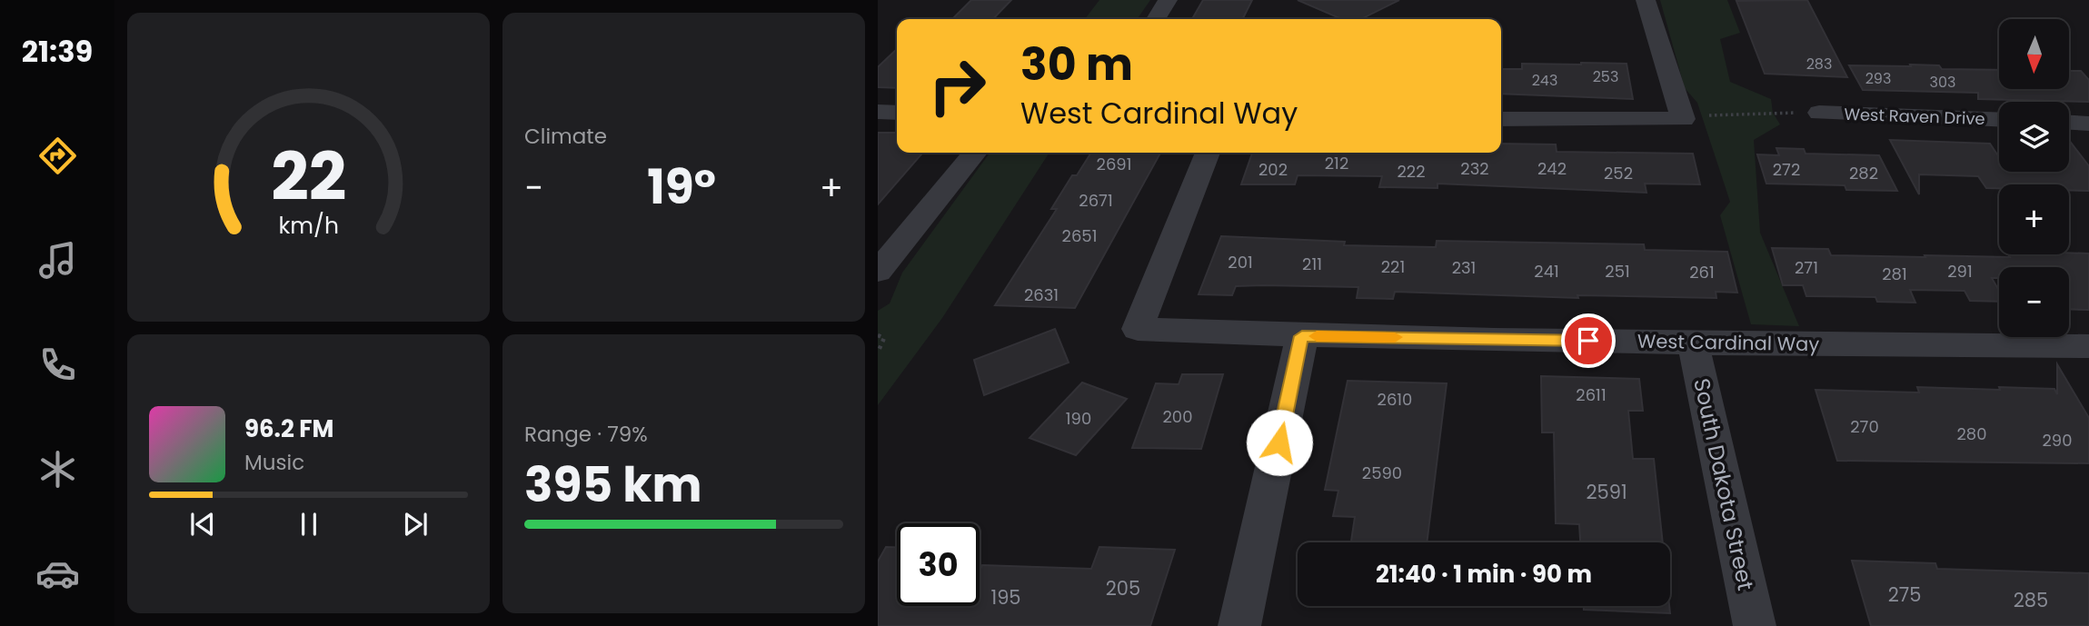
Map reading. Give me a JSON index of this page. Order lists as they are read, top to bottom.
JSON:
{
  "streets": {
    "street": ["West Raven Drive", "West Cardinal Way", "South Dakota Street"]
  },
  "crossings": [
    ["West Cardinal Way", "South Dakota Street"]
  ],
  "house_numbers": [
    "283",
    "253",
    "293",
    "243",
    "303",
    "212",
    "2691",
    "232",
    "242",
    "202",
    "272",
    "222",
    "252",
    "282",
    "2671",
    "2651",
    "201",
    "211",
    "221",
    "231",
    "271",
    "241",
    "251",
    "291",
    "261",
    "281",
    "2631",
    "2611",
    "2610",
    "200",
    "190",
    "270",
    "280",
    "290",
    "2590",
    "2591",
    "205",
    "275",
    "195",
    "285"
  ],
  "north": "bottom",
  "page": {
    "tabs": "21:39",
    "tile": [
      "Climate",
      ["Range · 79%", "395 km"]
    ],
    "map_buttons": ["+", "−"],
    "turn": ["30 m", "West Cardinal Way"],
    "heat": ["−", "19°", "+"],
    "song": ["96.2 FM", "Music"],
    "limit": "30",
    "trip": "21:40 · 1 min · 90 m",
    "gauge": ["22", "km/h"]
  }
}
